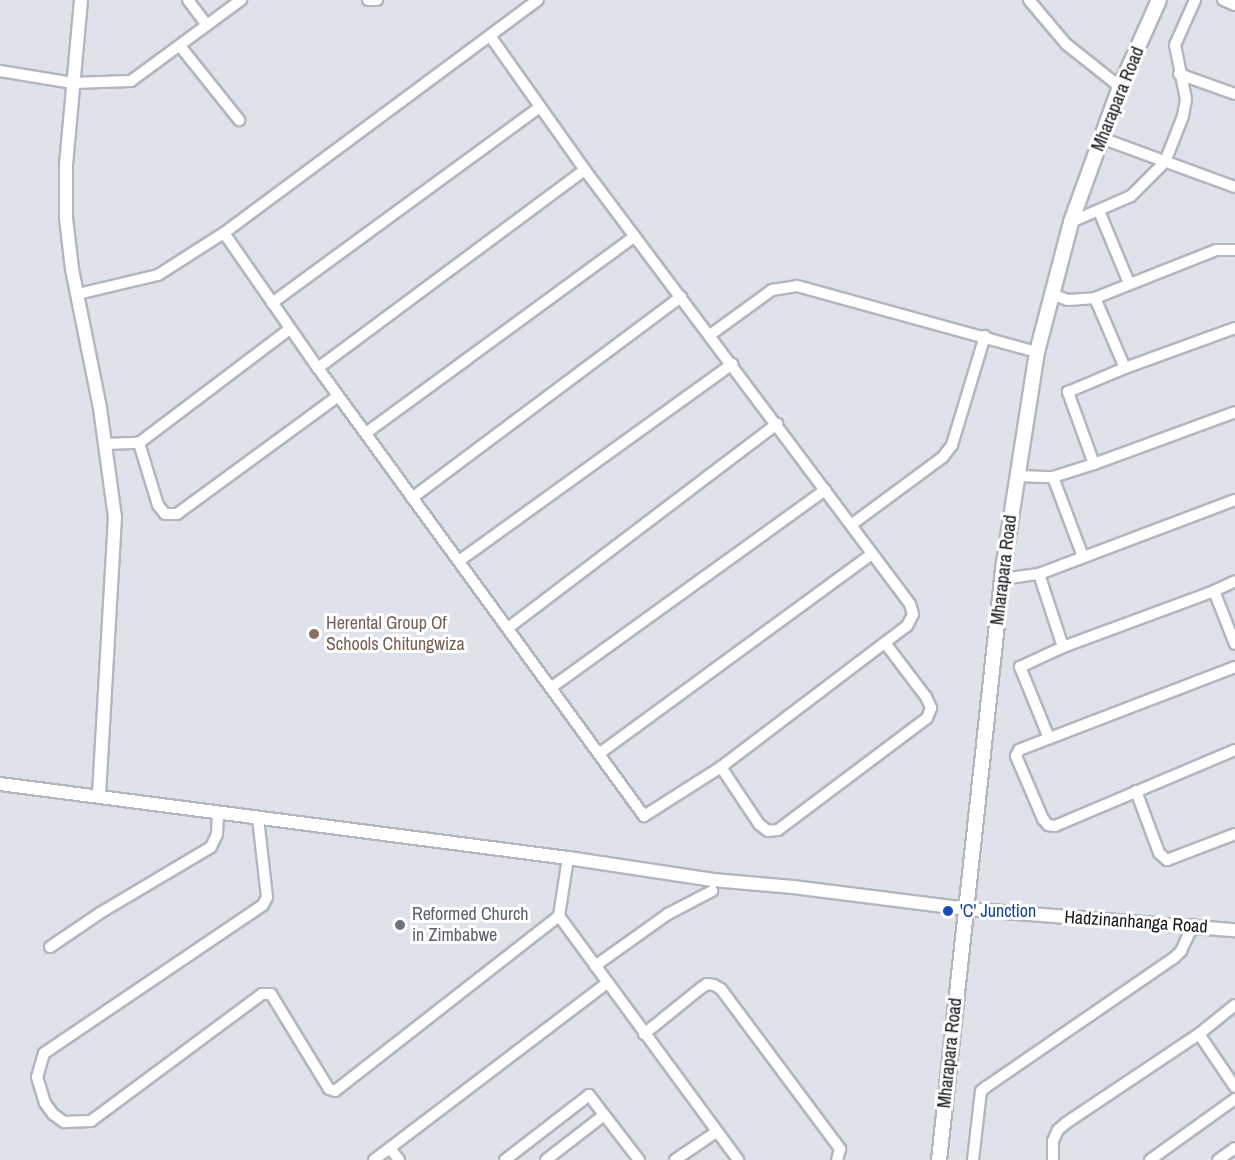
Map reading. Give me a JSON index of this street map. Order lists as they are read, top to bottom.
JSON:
{
  "streets": {
    "main road": ["Mharapara Road"],
    "street": ["Hadzinanhanga Road"]
  },
  "crossings": [
    ["Mharapara Road", "Hadzinanhanga Road"]
  ],
  "places": ["Herental Group Of Schools Chitungwiza", "'C' Junction", "Reformed Church in Zimbabwe"]
}
